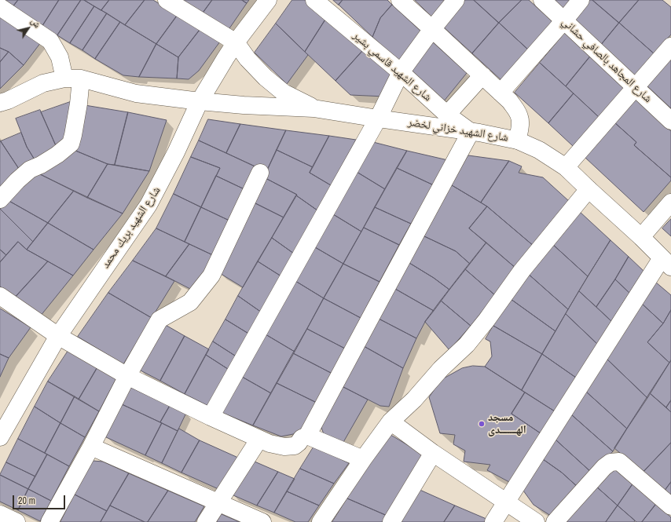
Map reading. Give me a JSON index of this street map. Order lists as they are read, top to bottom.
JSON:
{
  "streets": {
    "street": [
      "شارع المجاهد بالصافي حشاني",
      "شارع الشهيد قاسمي بشير",
      "شارع الشهيد خزاني لخضر",
      "شارع الشهيد بريك محمد"
    ]
  },
  "crossings": [
    ["شارع الشهيد قاسمي بشير", "شارع الشهيد خزاني لخضر"],
    ["شارع الشهيد خزاني لخضر", "شارع الشهيد بريك محمد"]
  ],
  "places": ["مسجد الهـــــــدى"],
  "scale_bar": "20 m",
  "north": "top right"
}
